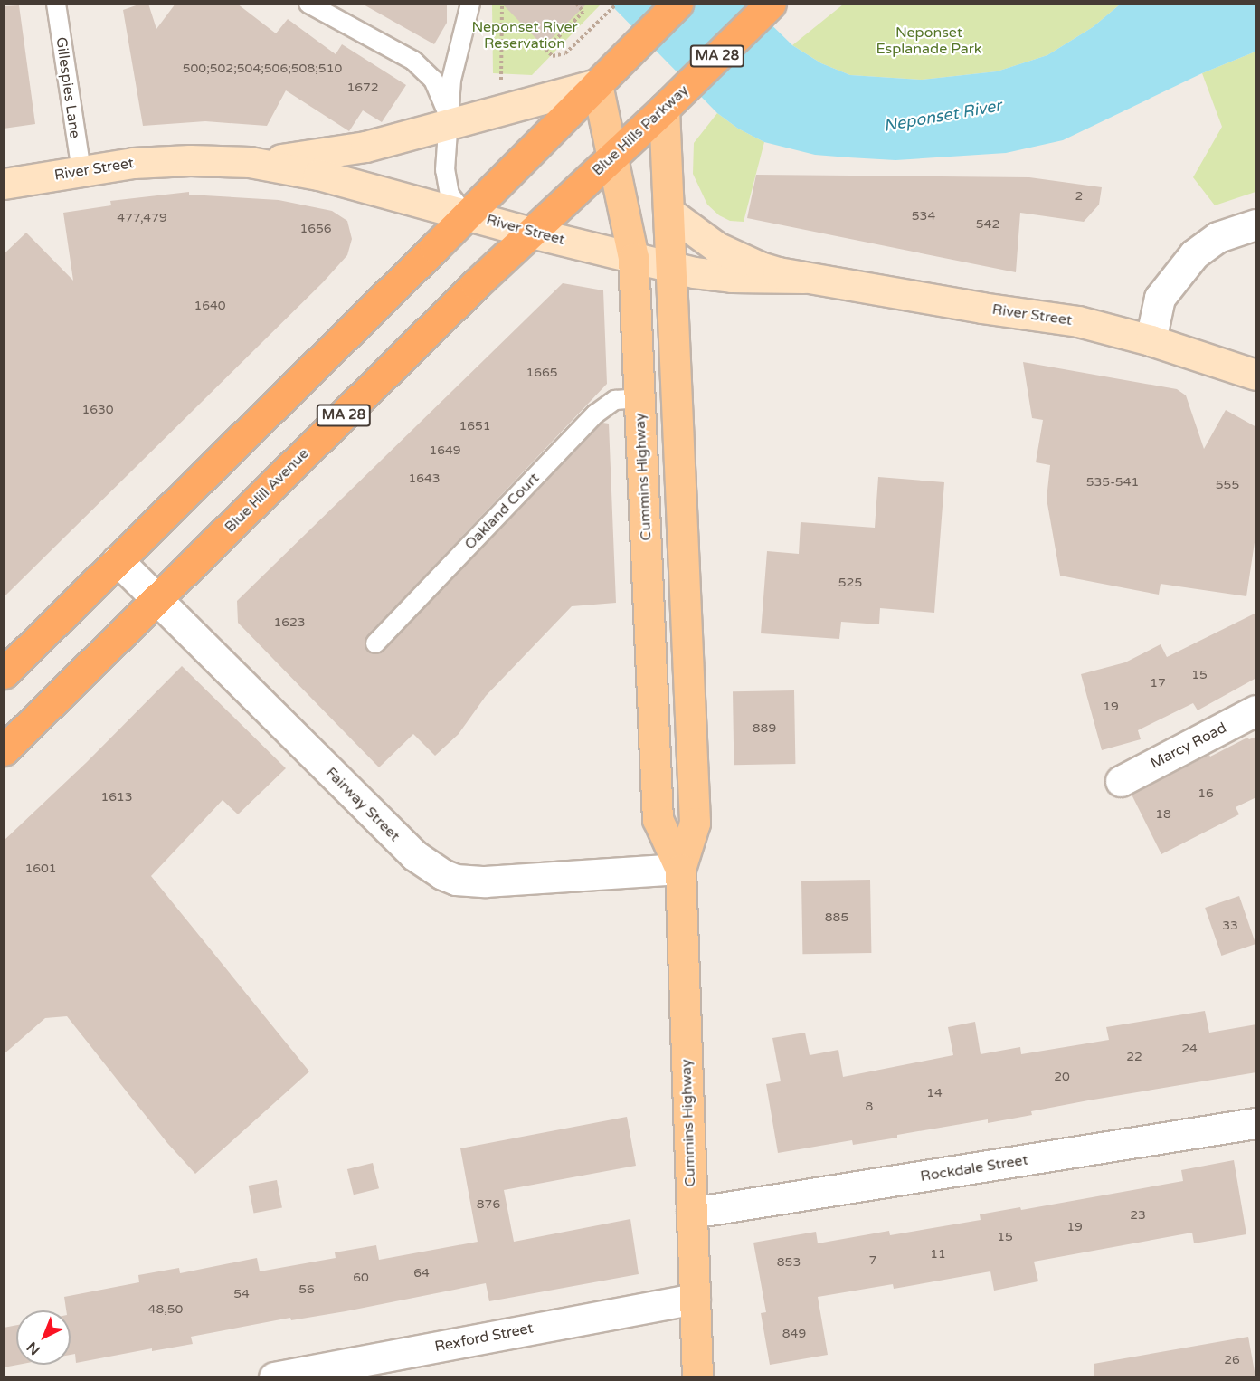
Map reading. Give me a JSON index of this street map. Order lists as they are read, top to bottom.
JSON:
{
  "streets": {
    "highway": ["MA 28", "Blue Hills Parkway", "Blue Hill Avenue"],
    "main road": ["River Street", "Cummins Highway"],
    "street": [
      "Marcy Road",
      "Fairway Street",
      "Rockdale Street",
      "Rexford Street"
    ],
    "lane": ["Gillespies Lane", "Oakland Court"]
  },
  "crossings": [
    ["Gillespies Lane", "River Street"],
    ["Blue Hills Parkway", "River Street"],
    ["Blue Hills Parkway", "Cummins Highway"],
    ["Blue Hills Parkway", "Blue Hill Avenue"],
    ["River Street", "Cummins Highway"],
    ["River Street", "Blue Hill Avenue"],
    ["Cummins Highway", "Oakland Court"],
    ["Cummins Highway", "Fairway Street"],
    ["Cummins Highway", "Rockdale Street"],
    ["Cummins Highway", "Rexford Street"],
    ["Blue Hill Avenue", "Fairway Street"]
  ],
  "water": ["Neponset River"],
  "parks": ["Neponset River Reservation", "Neponset Esplanade Park"],
  "house_numbers": [
    "500;502;504;506;508;510",
    "1672",
    "2",
    "534",
    "477,479",
    "542",
    "1656",
    "1640",
    "1665",
    "1630",
    "1651",
    "1649",
    "1643",
    "535-541",
    "555",
    "525",
    "1623",
    "15",
    "17",
    "19",
    "889",
    "16",
    "1613",
    "18",
    "1601",
    "885",
    "33",
    "24",
    "22",
    "20",
    "14",
    "8",
    "876",
    "23",
    "19",
    "15",
    "11",
    "7",
    "853",
    "64",
    "60",
    "56",
    "54",
    "48,50",
    "849",
    "26"
  ],
  "north": "bottom left"
}
